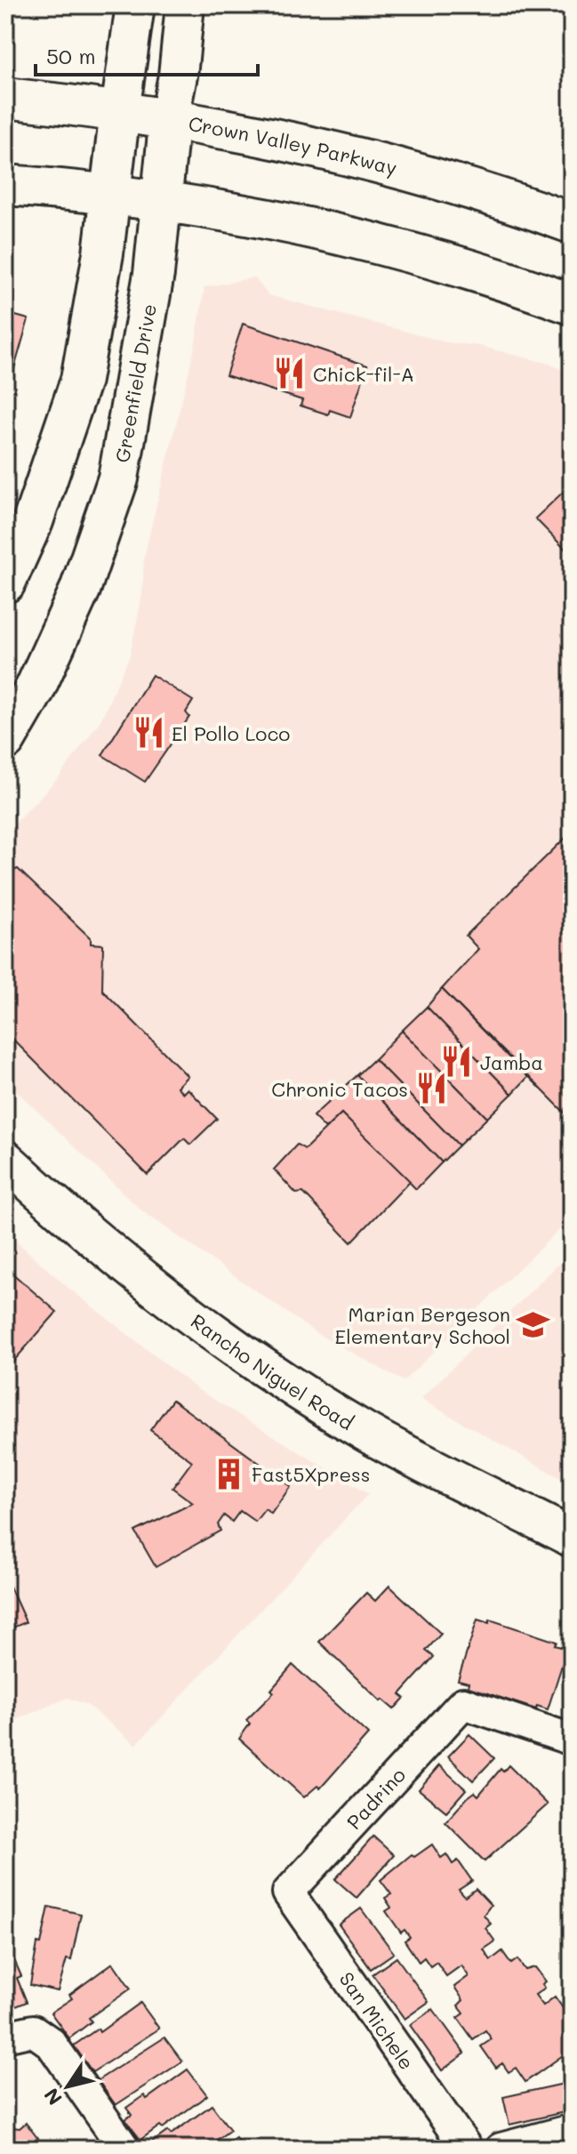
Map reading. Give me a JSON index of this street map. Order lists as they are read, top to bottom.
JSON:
{
  "streets": {
    "main road": ["Crown Valley Parkway", "Greenfield Drive"],
    "street": ["Rancho Niguel Road", "Padrino", "San Michele"]
  },
  "crossings": [
    ["Crown Valley Parkway", "Greenfield Drive"],
    ["Padrino", "San Michele"]
  ],
  "places": {
    "restaurant": [
      "Chick-fil-A",
      "El Pollo Loco",
      "Jamba",
      "Chronic Tacos"
    ],
    "school or university": ["Marian Bergeson Elementary School"],
    "building": ["Fast5Xpress"]
  },
  "scale_bar": "50 m",
  "north": "bottom left"
}
